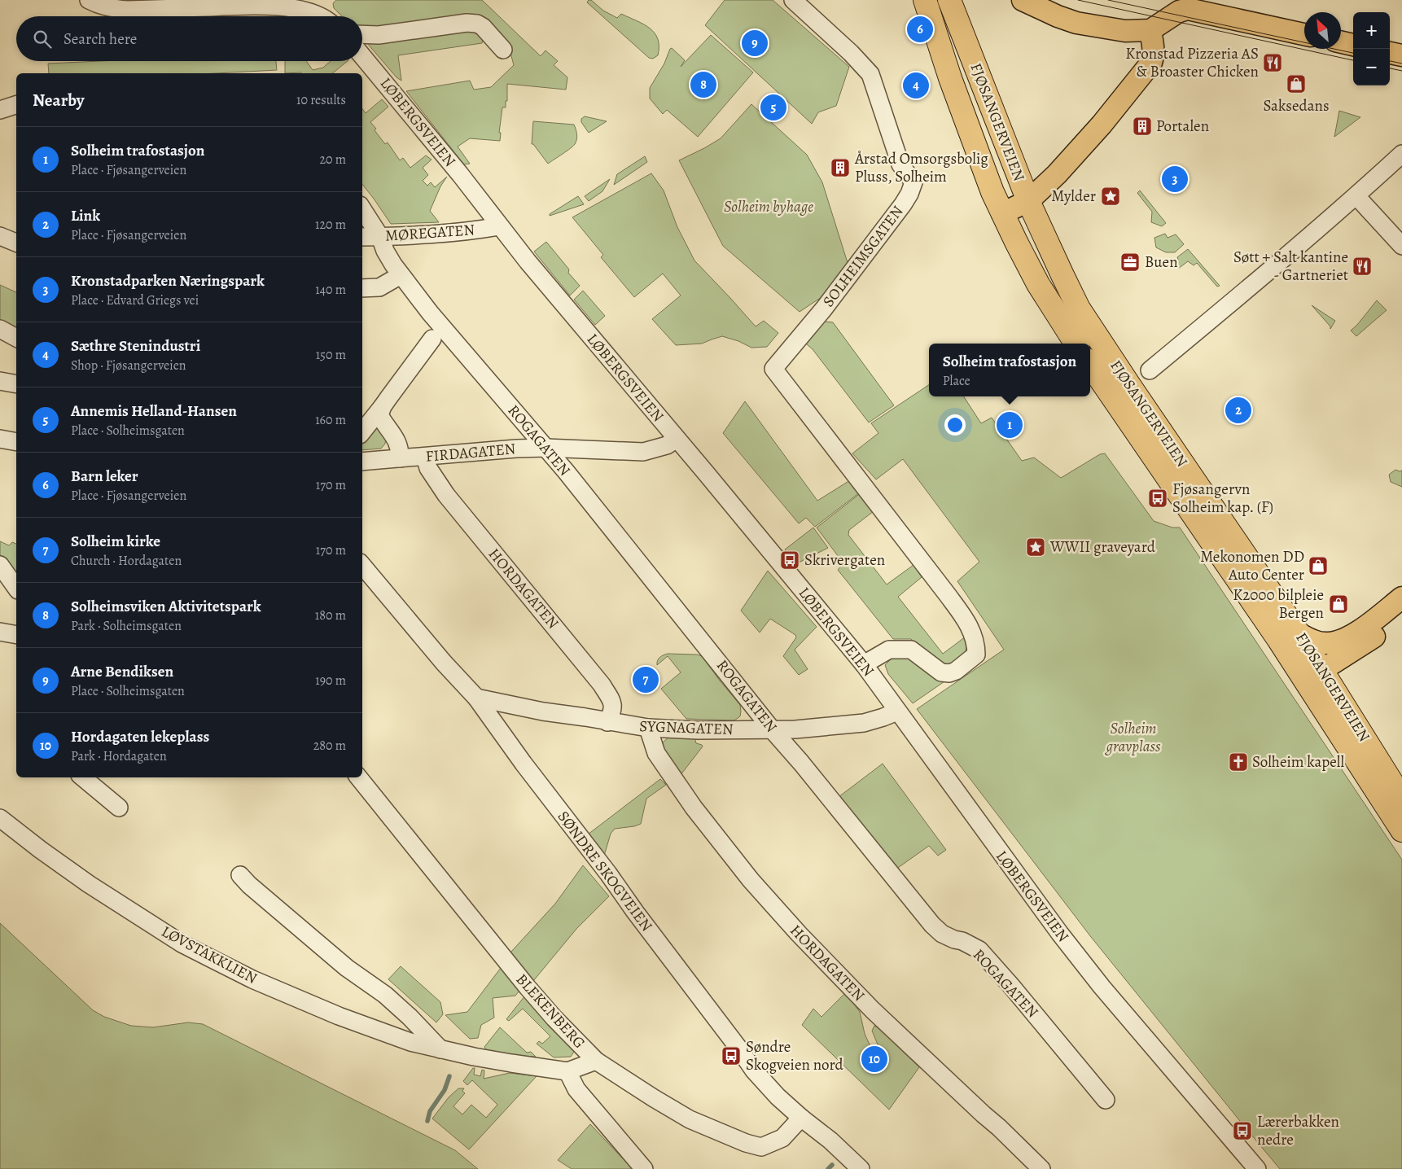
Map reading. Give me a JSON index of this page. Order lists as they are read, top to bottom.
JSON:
{
  "streets": {
    "highway": ["FJØSANGERVEIEN"],
    "street": [
      "LØBERGSVEIEN",
      "MØREGATEN",
      "SOLHEIMSGATEN",
      "ROGAGATEN",
      "FIRDAGATEN",
      "HORDAGATEN",
      "SYGNAGATEN",
      "SØNDRE SKOGVEIEN",
      "LØVSTAKKLIEN",
      "BLEKENBERG"
    ]
  },
  "crossings": [
    ["LØBERGSVEIEN", "MØREGATEN"],
    ["LØBERGSVEIEN", "SOLHEIMSGATEN"],
    ["LØBERGSVEIEN", "FIRDAGATEN"],
    ["LØBERGSVEIEN", "SYGNAGATEN"],
    ["MØREGATEN", "ROGAGATEN"],
    ["ROGAGATEN", "FIRDAGATEN"],
    ["ROGAGATEN", "SYGNAGATEN"],
    ["FIRDAGATEN", "HORDAGATEN"],
    ["HORDAGATEN", "SYGNAGATEN"],
    ["SYGNAGATEN", "SØNDRE SKOGVEIEN"],
    ["SØNDRE SKOGVEIEN", "BLEKENBERG"],
    ["LØVSTAKKLIEN", "BLEKENBERG"]
  ],
  "parks": ["Solheim byhage", "Solheim gravplass"],
  "places": {
    "restaurant": ["Kronstad Pizzeria AS & Broaster Chicken", "Søtt + Salt kantine - Gartneriet"],
    "shop": ["Saksedans", "Mekonomen DD Auto Center", "K2000 bilpleie Bergen"],
    "building": ["Portalen", "Årstad Omsorgsbolig Pluss, Solheim"],
    "place": ["Mylder", "WWII graveyard"],
    "office": ["Buen"],
    "bus stop": [
      "Fjøsangervn Solheim kap. (F)",
      "Skrivergaten",
      "Søndre Skogveien nord",
      "Lærerbakken nedre"
    ],
    "church": ["Solheim kapell"]
  },
  "north": "top left",
  "page": {
    "map_buttons": ["+", "−"],
    "pins": [
      "6",
      "9",
      "8",
      "4",
      "5",
      "3",
      "2",
      "1",
      "7",
      "10"
    ],
    "search": "Search here",
    "heading": ["Nearby", "10 results"],
    "list": [
      {
        "mark": "1",
        "name": "Solheim trafostasjon",
        "note": "Place · Fjøsangerveien",
        "value": "20 m"
      },
      {
        "mark": "2",
        "name": "Link",
        "note": "Place · Fjøsangerveien",
        "value": "120 m"
      },
      {
        "mark": "3",
        "name": "Kronstadparken Næringspark",
        "note": "Place · Edvard Griegs vei",
        "value": "140 m"
      },
      {
        "mark": "4",
        "name": "Sæthre Stenindustri",
        "note": "Shop · Fjøsangerveien",
        "value": "150 m"
      },
      {
        "mark": "5",
        "name": "Annemis Helland-Hansen",
        "note": "Place · Solheimsgaten",
        "value": "160 m"
      },
      {
        "mark": "6",
        "name": "Barn leker",
        "note": "Place · Fjøsangerveien",
        "value": "170 m"
      },
      {
        "mark": "7",
        "name": "Solheim kirke",
        "note": "Church · Hordagaten",
        "value": "170 m"
      },
      {
        "mark": "8",
        "name": "Solheimsviken Aktivitetspark",
        "note": "Park · Solheimsgaten",
        "value": "180 m"
      },
      {
        "mark": "9",
        "name": "Arne Bendiksen",
        "note": "Place · Solheimsgaten",
        "value": "190 m"
      },
      {
        "mark": "10",
        "name": "Hordagaten lekeplass",
        "note": "Park · Hordagaten",
        "value": "280 m"
      }
    ],
    "popup": ["Solheim trafostasjon", "Place"]
  }
}
